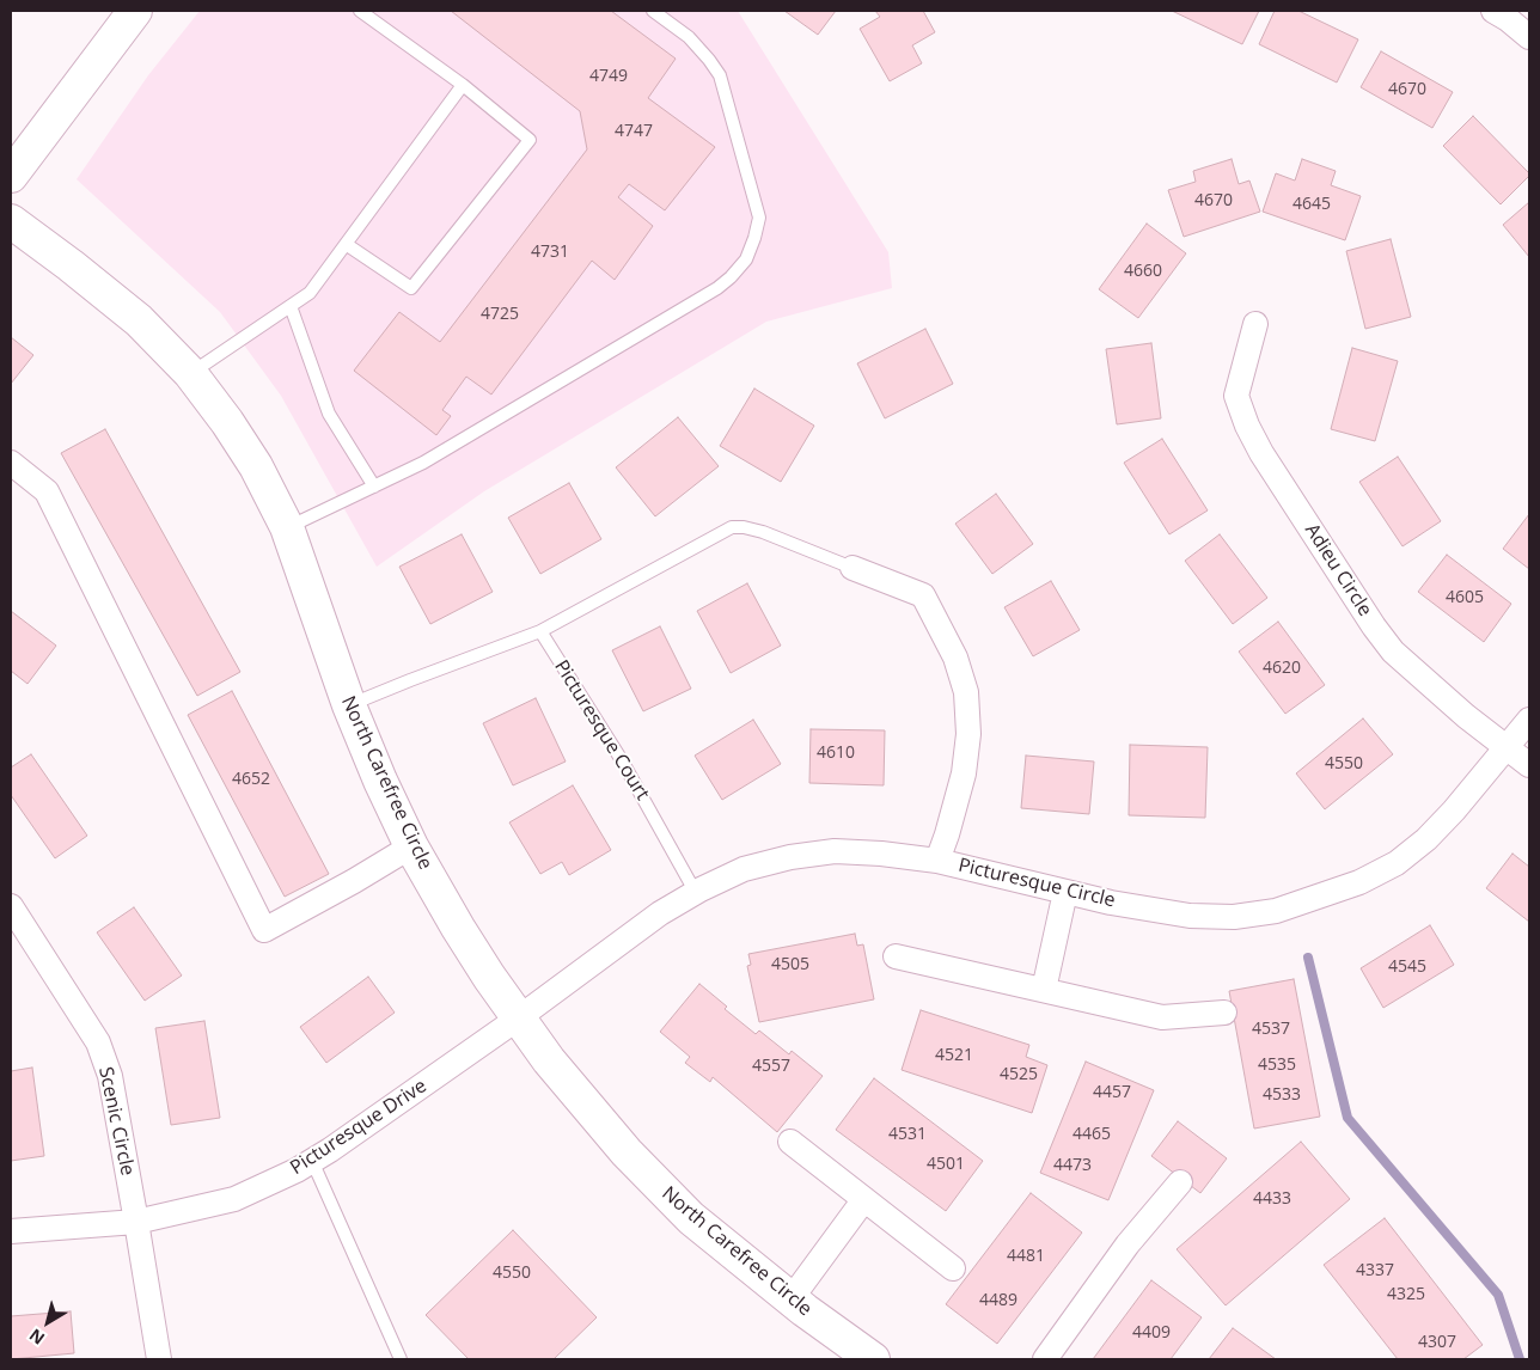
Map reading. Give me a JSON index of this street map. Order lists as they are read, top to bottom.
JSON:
{
  "streets": {
    "main road": ["North Carefree Circle"],
    "street": [
      "Adieu Circle",
      "Picturesque Circle",
      "Scenic Circle",
      "Picturesque Drive"
    ],
    "lane": ["Picturesque Court"]
  },
  "crossings": [
    ["Adieu Circle", "Picturesque Circle"],
    ["Picturesque Court", "Picturesque Circle"],
    ["North Carefree Circle", "Picturesque Circle"],
    ["North Carefree Circle", "Picturesque Drive"],
    ["Picturesque Circle", "Picturesque Drive"],
    ["Scenic Circle", "Picturesque Drive"]
  ],
  "house_numbers": [
    "4749",
    "4670",
    "4747",
    "4670",
    "4645",
    "4731",
    "4660",
    "4725",
    "4605",
    "4620",
    "4610",
    "4550",
    "4652",
    "4505",
    "4545",
    "4537",
    "4521",
    "4535",
    "4557",
    "4525",
    "4457",
    "4533",
    "4531",
    "4465",
    "4501",
    "4473",
    "4433",
    "4481",
    "4337",
    "4550",
    "4325",
    "4489",
    "4409",
    "4307"
  ],
  "north": "bottom left"
}
